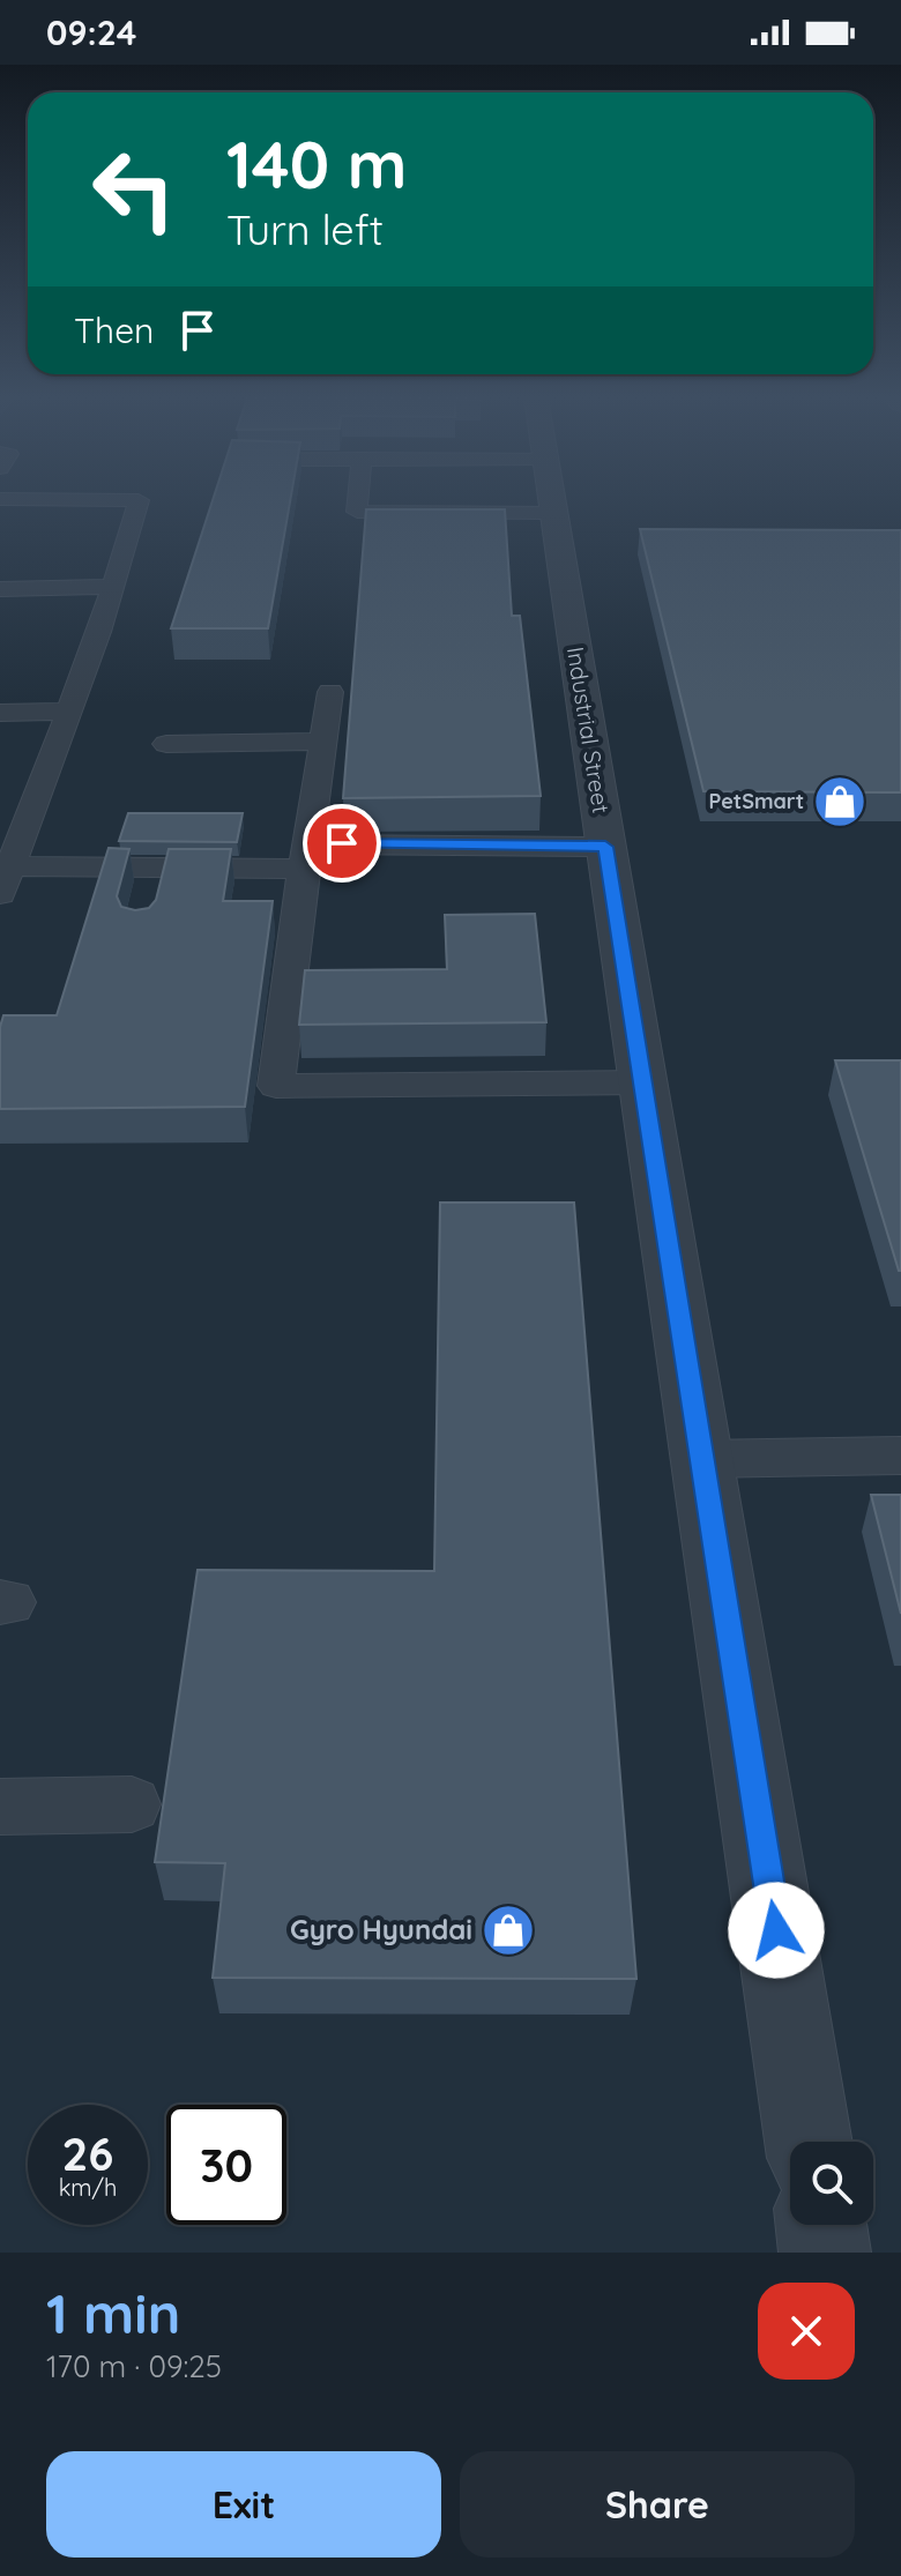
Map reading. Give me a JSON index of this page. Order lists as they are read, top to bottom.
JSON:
{
  "streets": {
    "street": ["Industrial Street"]
  },
  "places": {
    "shop": ["PetSmart", "Gyro Hyundai"]
  },
  "page": {
    "status": "09:24",
    "turn": ["140 m", "Turn left"],
    "then": "Then",
    "speed": "26 km/h",
    "limit": "30",
    "heading": ["1 min", "170 m · 09:25"],
    "buttons": ["Exit", "Share"]
  }
}
